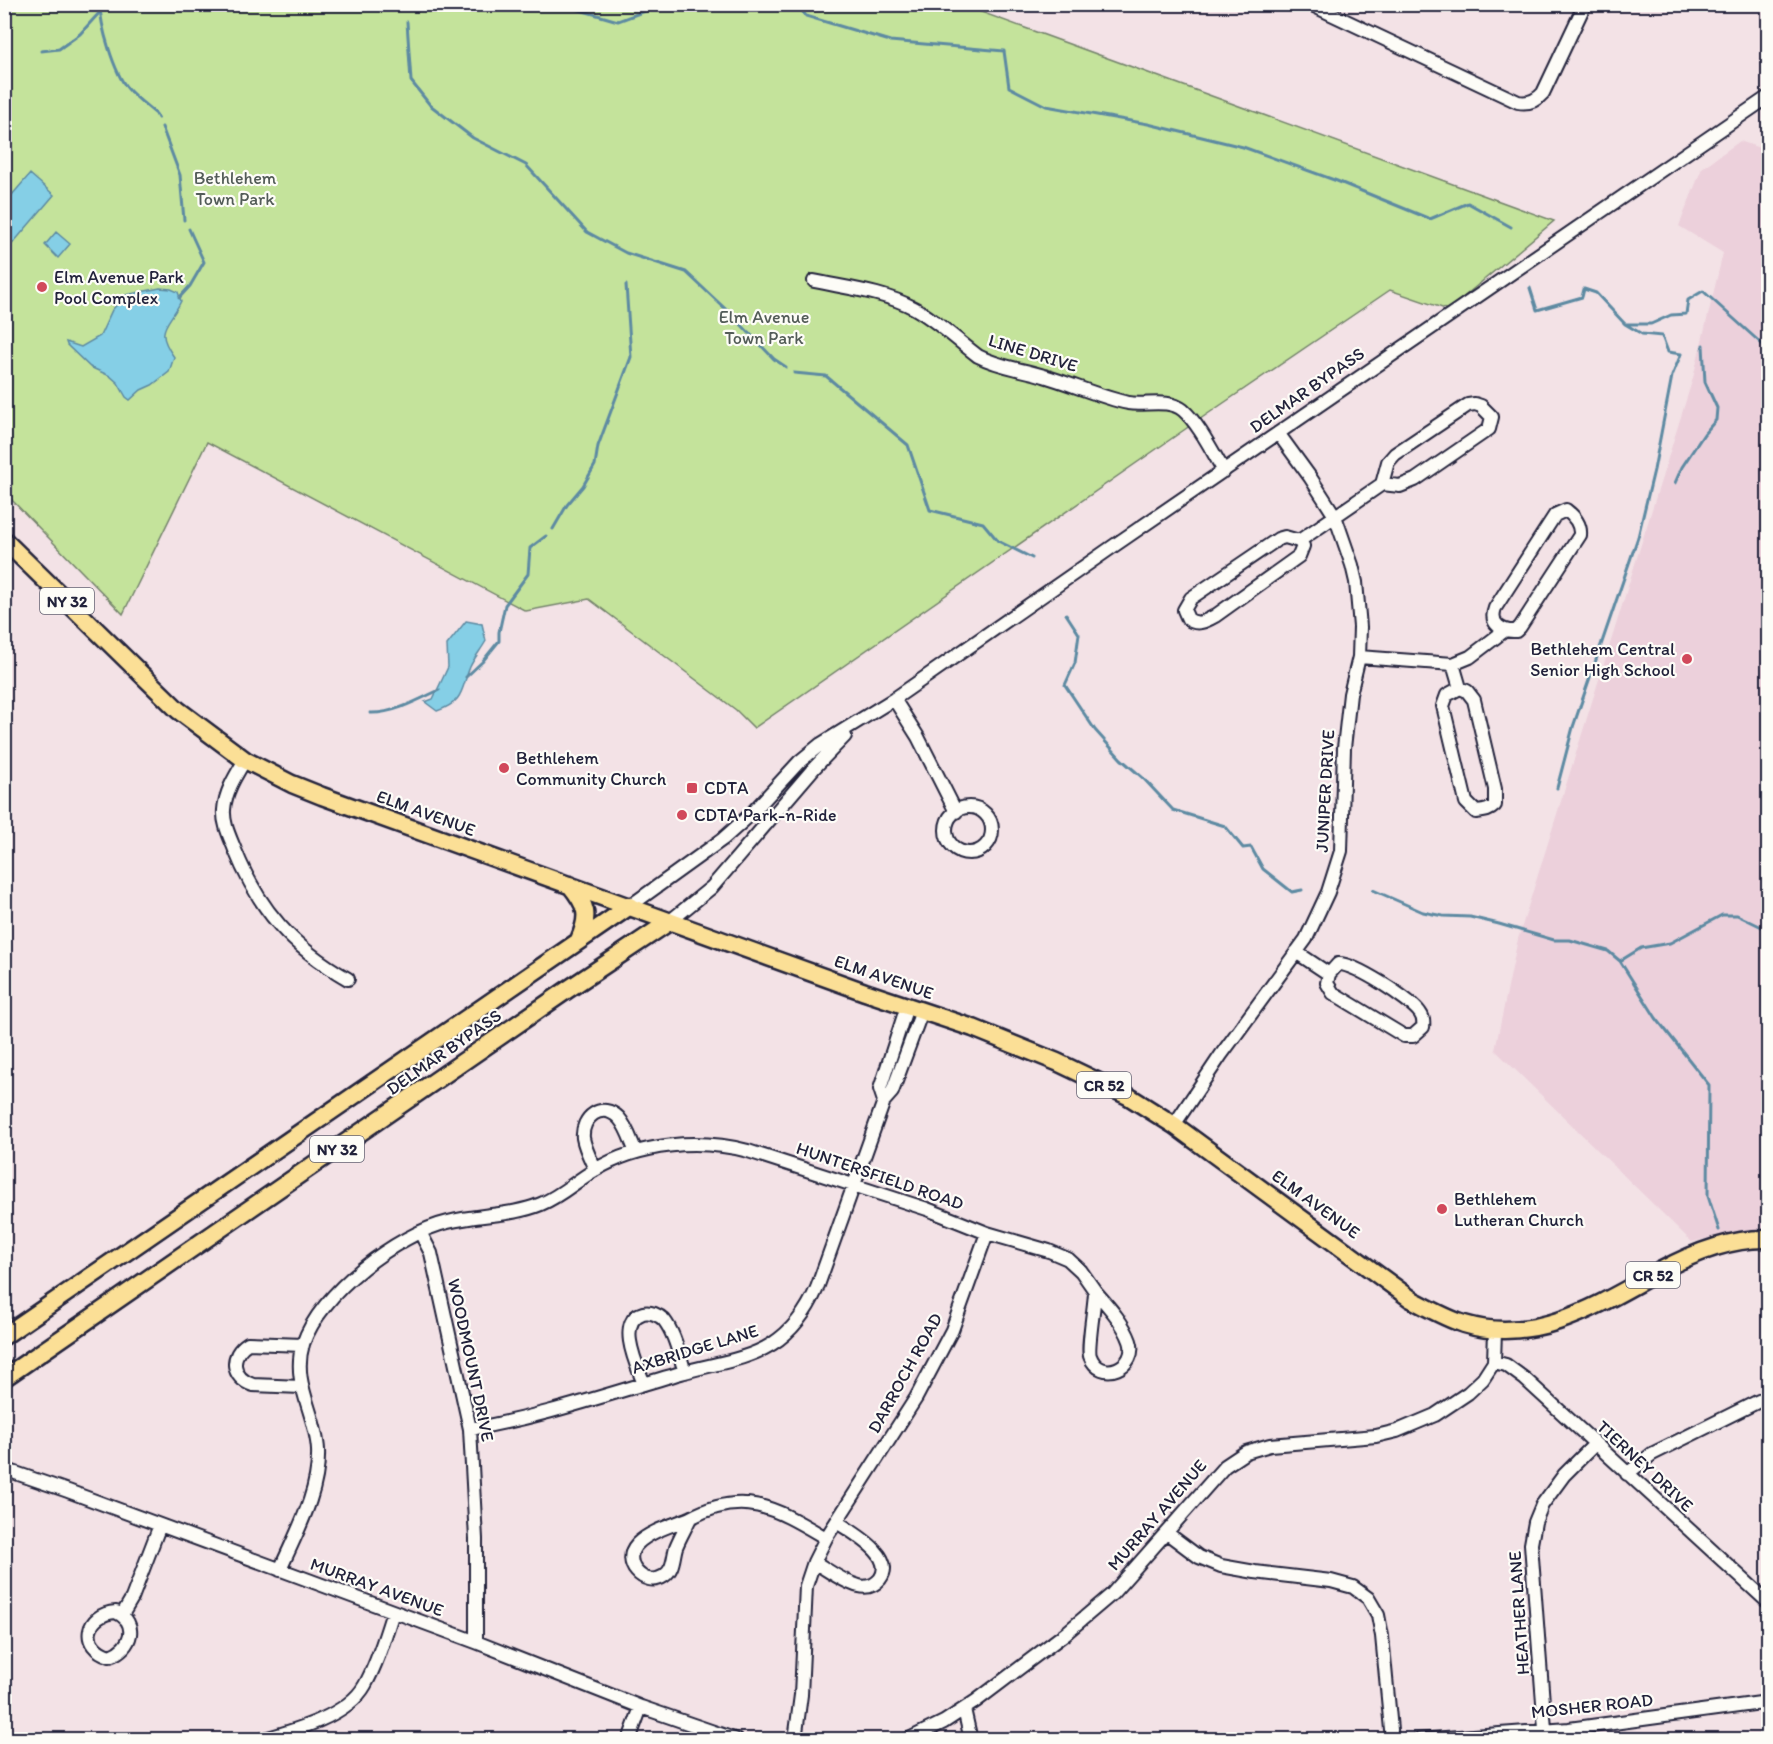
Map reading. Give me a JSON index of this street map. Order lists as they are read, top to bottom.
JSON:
{
  "streets": {
    "main road": [
      "DELMAR BYPASS",
      "NY 32",
      "ELM AVENUE",
      "CR 52"
    ],
    "street": [
      "LINE DRIVE",
      "JUNIPER DRIVE",
      "HUNTERSFIELD ROAD",
      "AXBRIDGE LANE",
      "WOODMOUNT DRIVE",
      "DARROCH ROAD",
      "TIERNEY DRIVE",
      "MURRAY AVENUE",
      "HEATHER LANE",
      "MOSHER ROAD"
    ]
  },
  "crossings": [
    ["LINE DRIVE", "DELMAR BYPASS"],
    ["DELMAR BYPASS", "JUNIPER DRIVE"],
    ["DELMAR BYPASS", "ELM AVENUE"],
    ["JUNIPER DRIVE", "ELM AVENUE"],
    ["ELM AVENUE", "AXBRIDGE LANE"],
    ["HUNTERSFIELD ROAD", "AXBRIDGE LANE"],
    ["HUNTERSFIELD ROAD", "WOODMOUNT DRIVE"],
    ["HUNTERSFIELD ROAD", "DARROCH ROAD"],
    ["HUNTERSFIELD ROAD", "MURRAY AVENUE"],
    ["AXBRIDGE LANE", "WOODMOUNT DRIVE"],
    ["WOODMOUNT DRIVE", "MURRAY AVENUE"],
    ["TIERNEY DRIVE", "MURRAY AVENUE"],
    ["TIERNEY DRIVE", "HEATHER LANE"],
    ["HEATHER LANE", "MOSHER ROAD"]
  ],
  "parks": ["Bethlehem Town Park", "Elm Avenue Town Park"],
  "places": {
    "other": [
      "Elm Avenue Park Pool Complex",
      "Bethlehem Central Senior High School",
      "Bethlehem Community Church",
      "CDTA Park-n-Ride",
      "Bethlehem Lutheran Church"
    ],
    "transit": ["CDTA"]
  }
}
